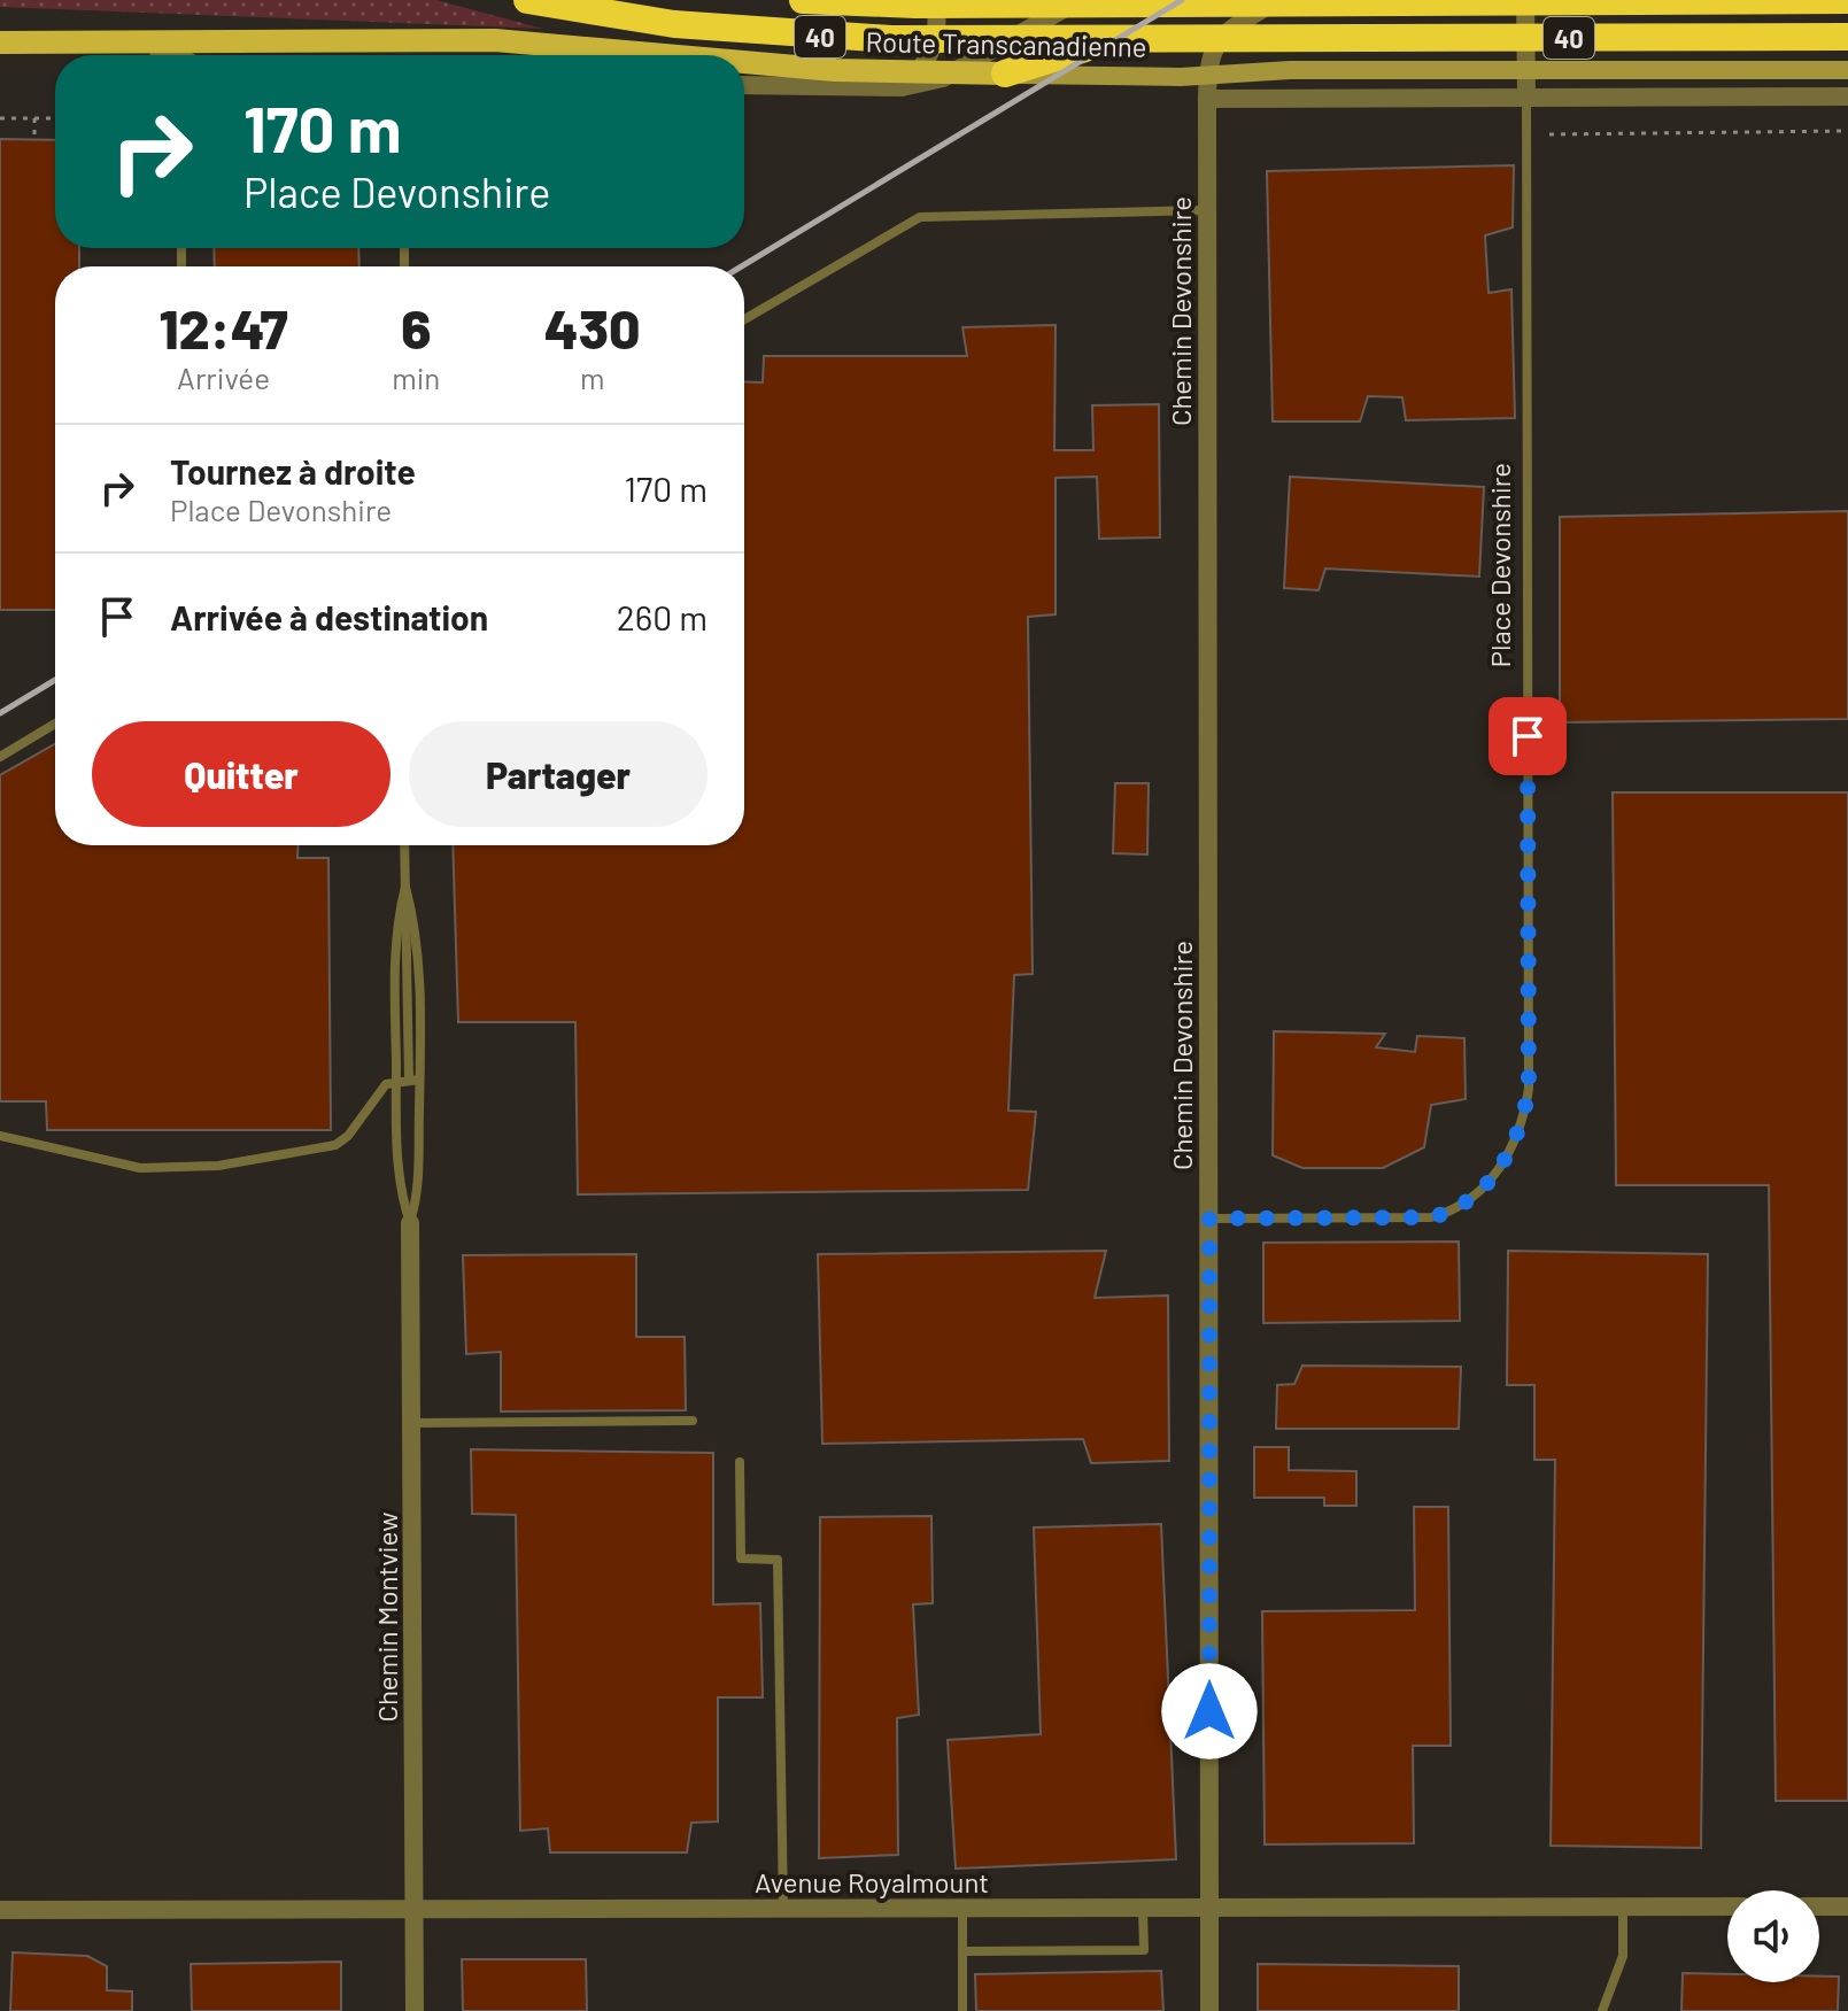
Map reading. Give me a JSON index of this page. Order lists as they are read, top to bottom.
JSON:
{
  "streets": {
    "highway": ["40"],
    "main road": ["Route Transcanadienne"],
    "street": ["Chemin Devonshire", "Chemin Montview", "Avenue Royalmount"],
    "lane": ["Place Devonshire"]
  },
  "crossings": [
    ["Chemin Devonshire", "Place Devonshire"],
    ["Chemin Devonshire", "Avenue Royalmount"],
    ["Chemin Montview", "Avenue Royalmount"]
  ],
  "page": {
    "turn": ["170 m", "Place Devonshire"],
    "eta": [
      "12:47",
      "Arrivée",
      "6",
      "min",
      "430",
      "m"
    ],
    "list": [
      {
        "name": "Tournez à droite",
        "note": "Place Devonshire",
        "value": "170 m"
      },
      {
        "name": "Arrivée à destination",
        "value": "260 m"
      }
    ],
    "buttons": ["Quitter", "Partager"]
  }
}
